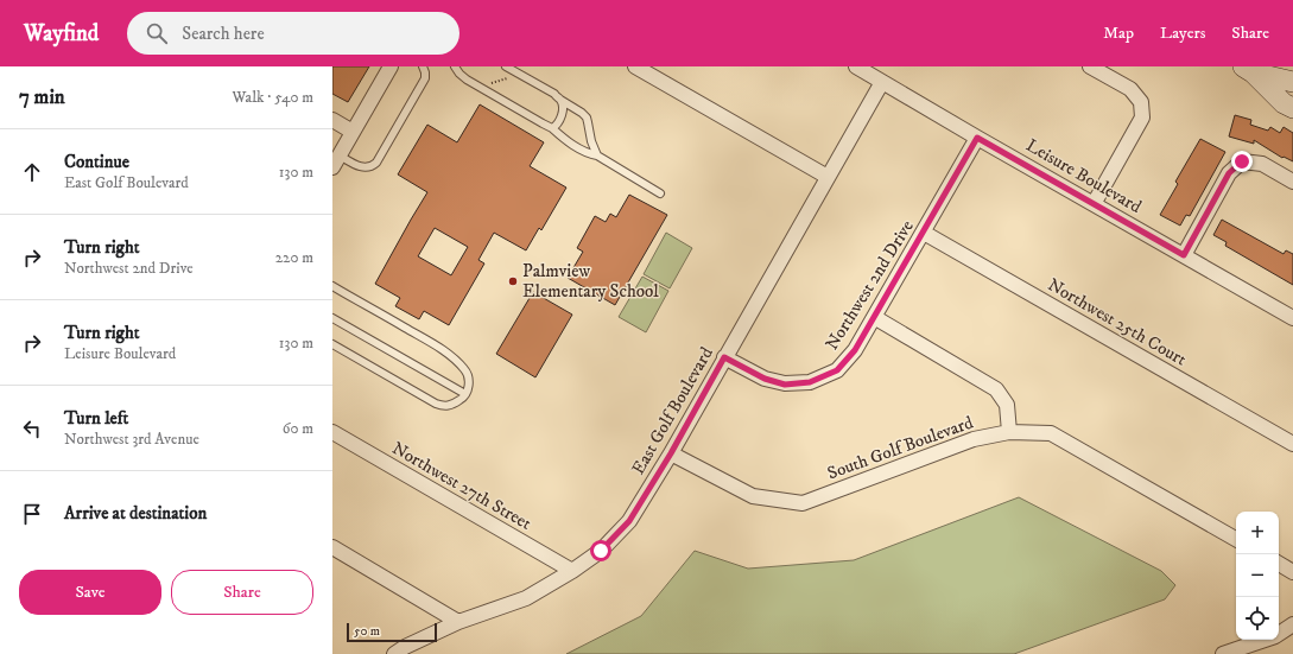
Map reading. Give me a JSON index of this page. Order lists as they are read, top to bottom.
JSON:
{
  "streets": {
    "street": [
      "Leisure Boulevard",
      "Northwest 2nd Drive",
      "Northwest 25th Court",
      "East Golf Boulevard",
      "South Golf Boulevard",
      "Northwest 27th Street"
    ]
  },
  "crossings": [
    ["Leisure Boulevard", "Northwest 2nd Drive"],
    ["Leisure Boulevard", "East Golf Boulevard"],
    ["Northwest 2nd Drive", "Northwest 25th Court"],
    ["Northwest 2nd Drive", "East Golf Boulevard"],
    ["East Golf Boulevard", "South Golf Boulevard"],
    ["East Golf Boulevard", "Northwest 27th Street"]
  ],
  "places": ["Palmview Elementary School"],
  "scale_bar": "50 m",
  "page": {
    "header": "Wayfind",
    "search": "Search here",
    "nav": ["Map", "Layers", "Share"],
    "heading": ["7 min", "Walk · 540 m"],
    "list": [
      ["Continue", "East Golf Boulevard", "130 m"],
      ["Turn right", "Northwest 2nd Drive", "220 m"],
      ["Turn right", "Leisure Boulevard", "130 m"],
      ["Turn left", "Northwest 3rd Avenue", "60 m"],
      "Arrive at destination"
    ],
    "map_buttons": ["+", "−"],
    "buttons": ["Save", "Share"],
    "scale": "50 m"
  }
}
